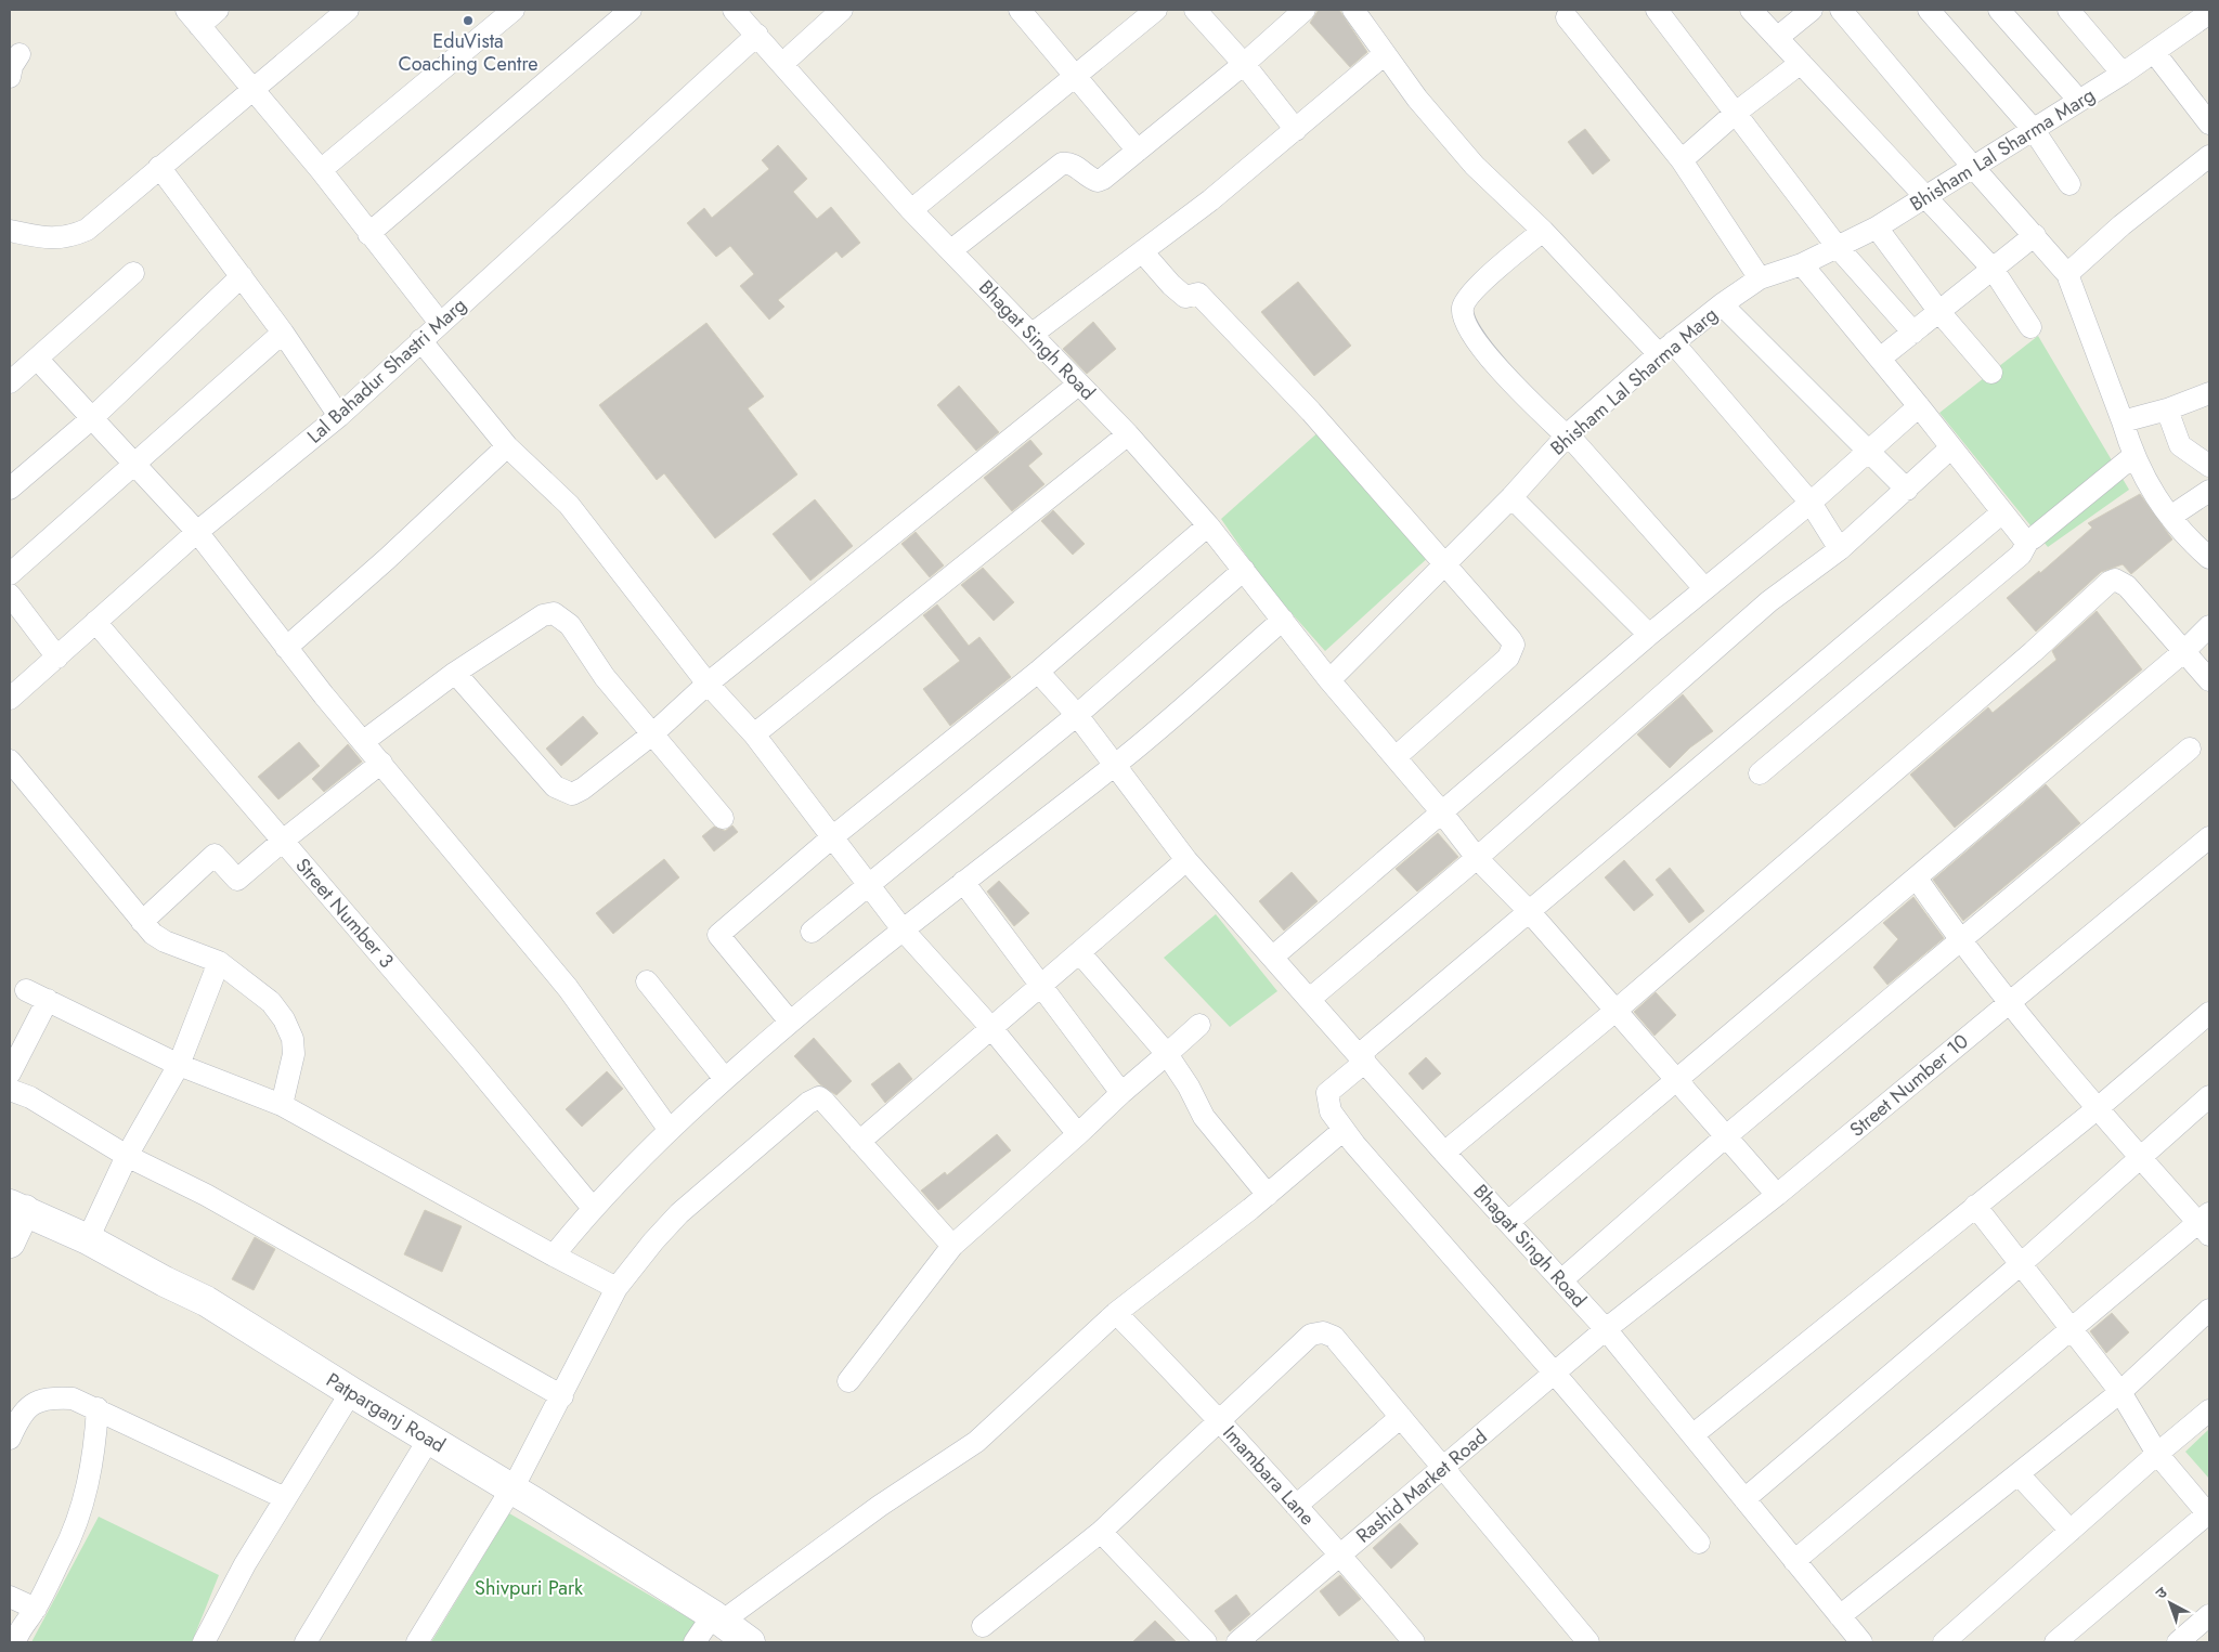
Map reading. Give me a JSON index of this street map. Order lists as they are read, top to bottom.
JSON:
{
  "streets": {
    "street": [
      "Bhisham Lal Sharma Marg",
      "Bhagat Singh Road",
      "Lal Bahadur Shastri Marg",
      "Street Number 3",
      "Street Number 10",
      "Patparganj Road",
      "Imambara Lane",
      "Rashid Market Road"
    ]
  },
  "crossings": [
    ["Bhisham Lal Sharma Marg", "Bhagat Singh Road"],
    ["Bhagat Singh Road", "Lal Bahadur Shastri Marg"],
    ["Bhagat Singh Road", "Street Number 10"],
    ["Bhagat Singh Road", "Rashid Market Road"],
    ["Lal Bahadur Shastri Marg", "Street Number 3"],
    ["Street Number 10", "Rashid Market Road"],
    ["Imambara Lane", "Rashid Market Road"]
  ],
  "parks": ["Shivpuri Park"],
  "places": ["EduVista Coaching Centre"],
  "north": "top left"
}
